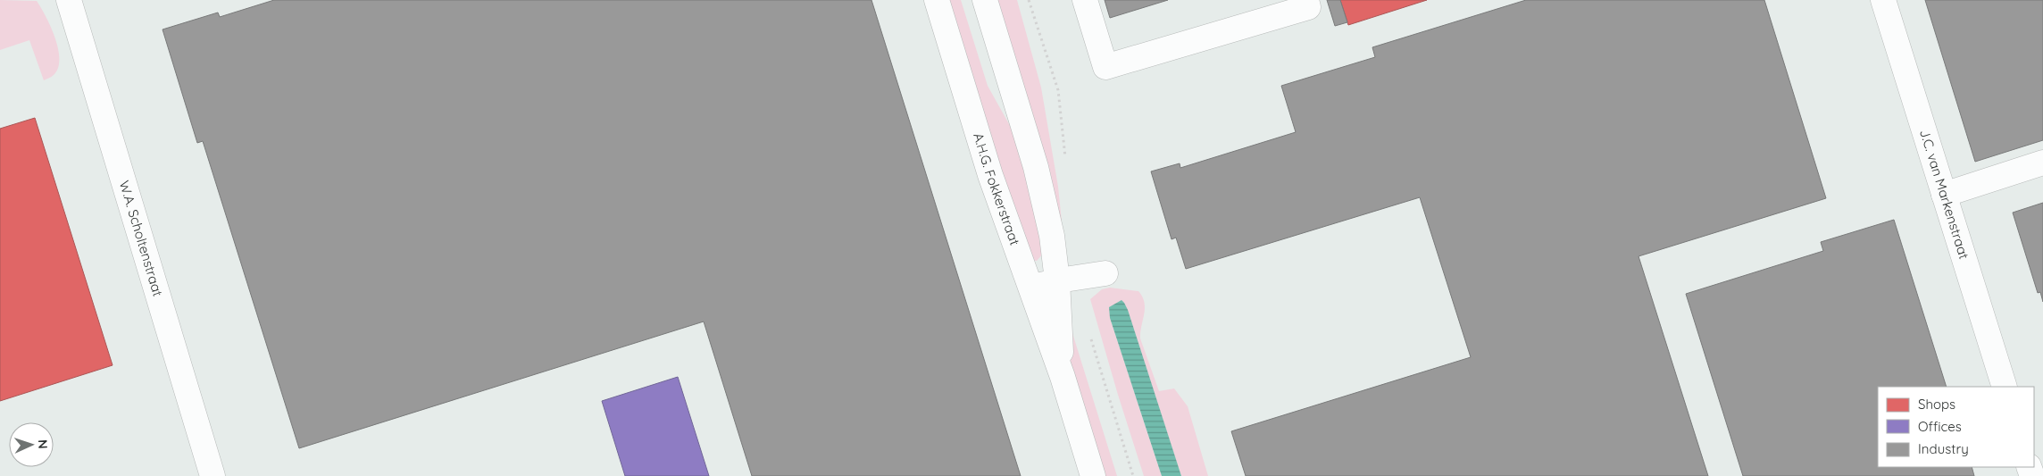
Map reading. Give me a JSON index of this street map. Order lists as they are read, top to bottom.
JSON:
{
  "streets": {
    "street": ["A.H.G. Fokkerstraat", "J.C. van Markenstraat", "W.A. Scholtenstraat"]
  },
  "legend": ["Shops", "Offices", "Industry"],
  "north": "right"
}
